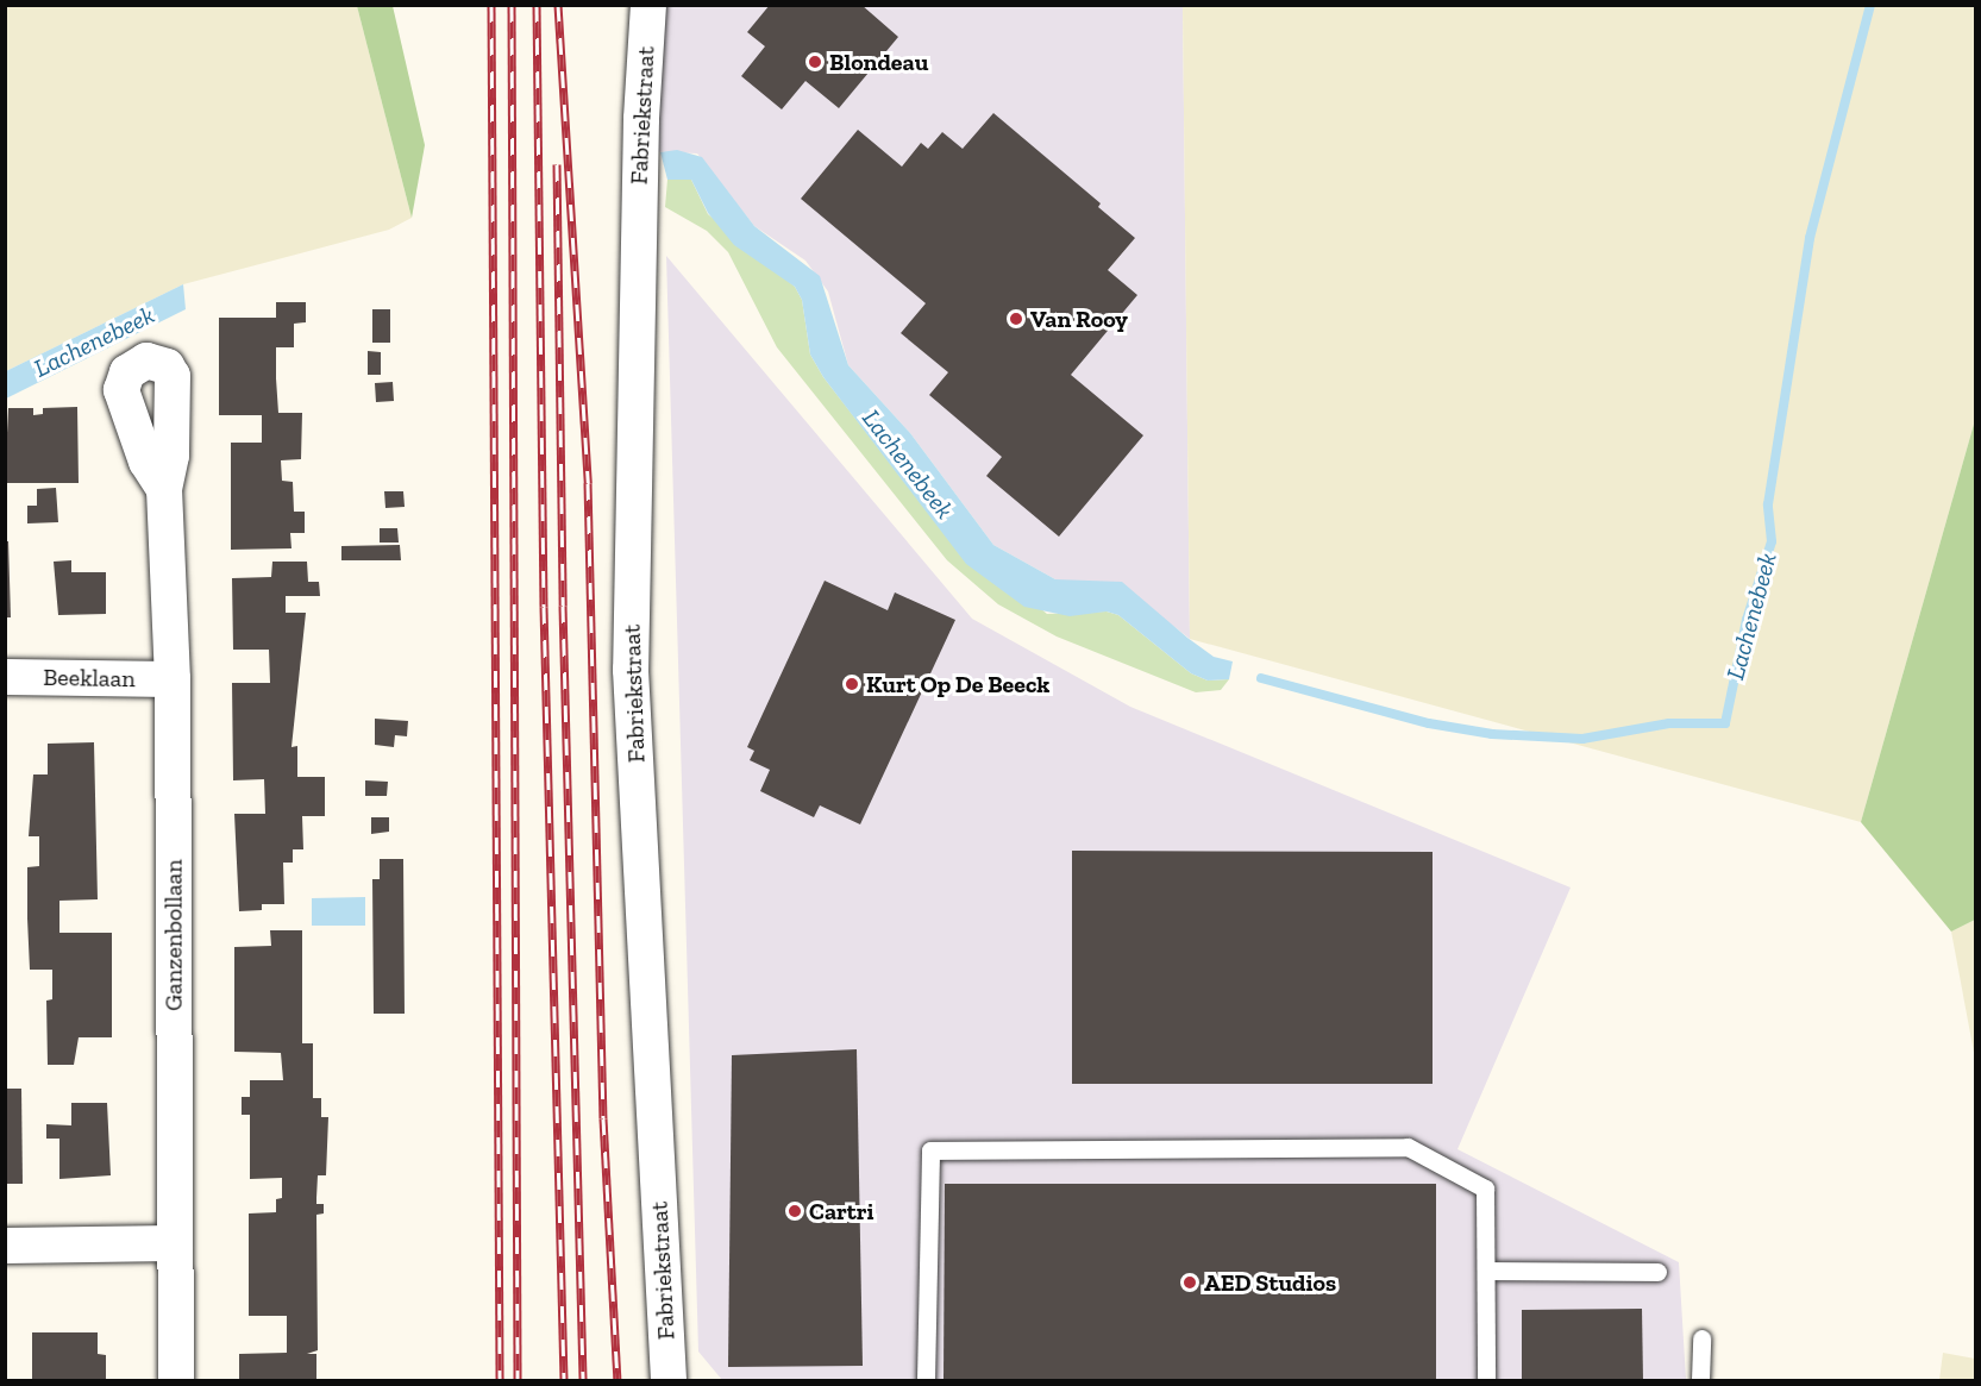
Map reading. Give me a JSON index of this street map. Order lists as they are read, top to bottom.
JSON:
{
  "streets": {
    "street": ["Fabriekstraat", "Beeklaan", "Ganzenbollaan"]
  },
  "crossings": [
    ["Beeklaan", "Ganzenbollaan"]
  ],
  "water": ["Lachenebeek"],
  "places": [
    "Blondeau",
    "Van Rooy",
    "Kurt Op De Beeck",
    "Cartri",
    "AED Studios"
  ]
}
